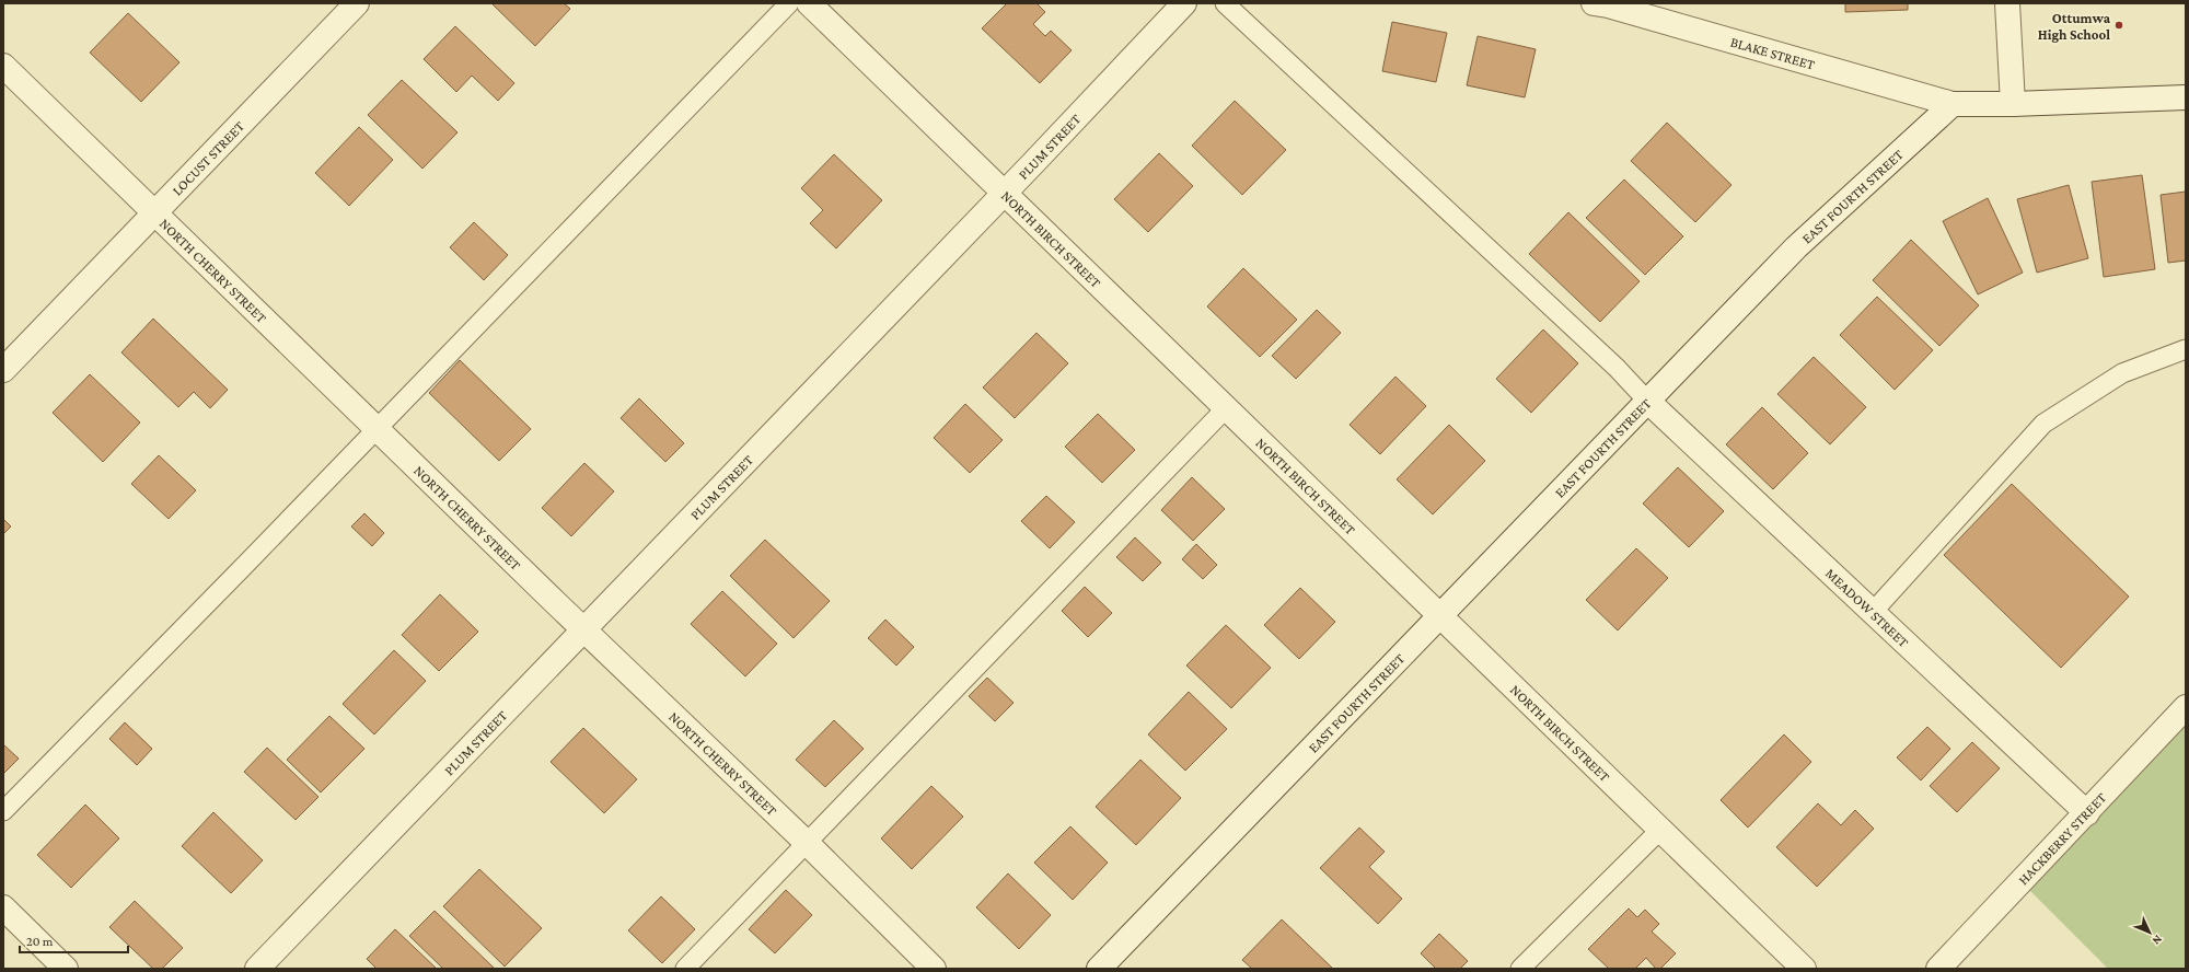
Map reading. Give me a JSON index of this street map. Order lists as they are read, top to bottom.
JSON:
{
  "streets": {
    "street": [
      "BLAKE STREET",
      "PLUM STREET",
      "LOCUST STREET",
      "EAST FOURTH STREET",
      "NORTH BIRCH STREET",
      "NORTH CHERRY STREET",
      "MEADOW STREET",
      "HACKBERRY STREET"
    ]
  },
  "crossings": [
    ["BLAKE STREET", "EAST FOURTH STREET"],
    ["PLUM STREET", "NORTH BIRCH STREET"],
    ["PLUM STREET", "NORTH CHERRY STREET"],
    ["LOCUST STREET", "NORTH CHERRY STREET"],
    ["EAST FOURTH STREET", "NORTH BIRCH STREET"],
    ["EAST FOURTH STREET", "MEADOW STREET"],
    ["MEADOW STREET", "HACKBERRY STREET"]
  ],
  "places": ["Ottumwa High School"],
  "scale_bar": "20 m",
  "north": "bottom right"
}
